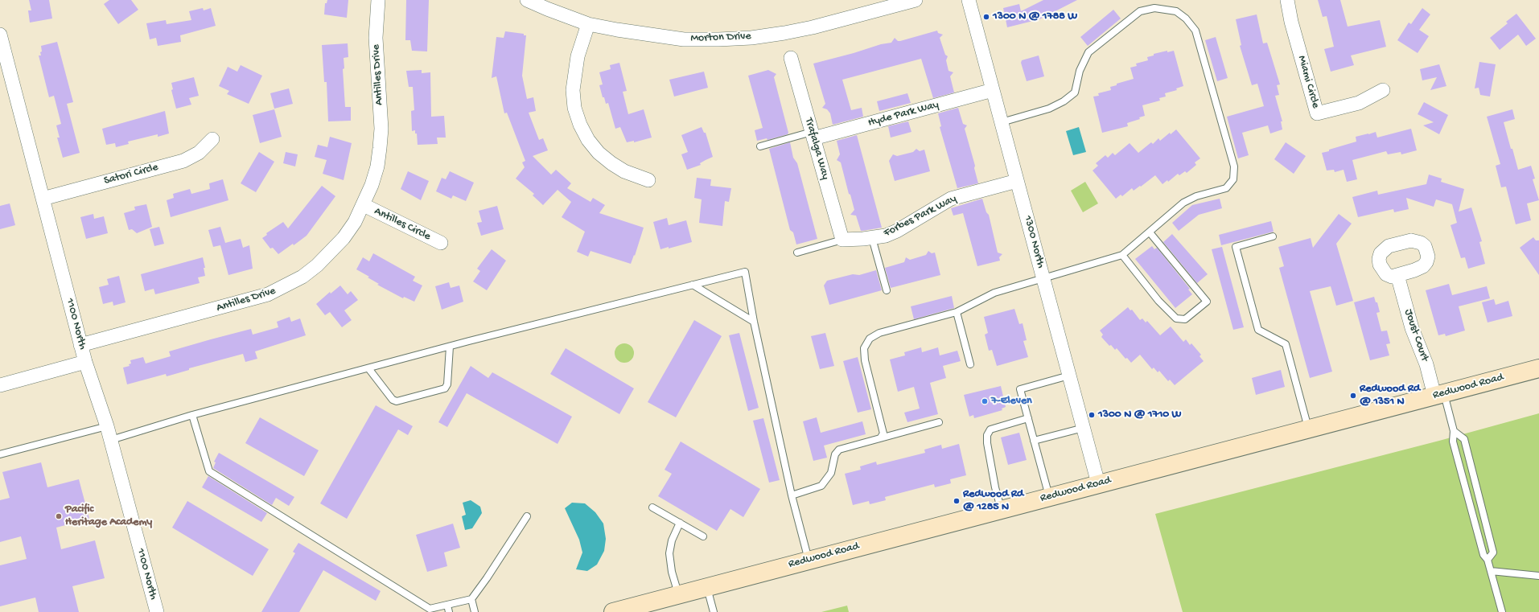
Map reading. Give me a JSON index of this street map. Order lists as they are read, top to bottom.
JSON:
{
  "streets": {
    "main road": ["Redwood Road"],
    "street": [
      "Morton Drive",
      "Antilles Drive",
      "Miami Circle",
      "Hyde Park Way",
      "Trafalga Way",
      "Satori Circle",
      "Forbes Park Way",
      "Antilles Circle",
      "1300 North",
      "1100 North",
      "Joust Court"
    ]
  },
  "crossings": [
    ["Antilles Drive", "Antilles Circle"],
    ["Antilles Drive", "1100 North"],
    ["Hyde Park Way", "Trafalga Way"],
    ["Hyde Park Way", "1300 North"],
    ["Trafalga Way", "Forbes Park Way"],
    ["Satori Circle", "1100 North"],
    ["Forbes Park Way", "1300 North"],
    ["1300 North", "Redwood Road"],
    ["Joust Court", "Redwood Road"]
  ],
  "places": [
    "1300 N @ 1788 W",
    "Redwood Rd @ 1351 N",
    "7-Eleven",
    "1300 N @ 1710 W",
    "Redwood Rd @ 1285 N",
    "Pacific Heritage Academy"
  ]
}
